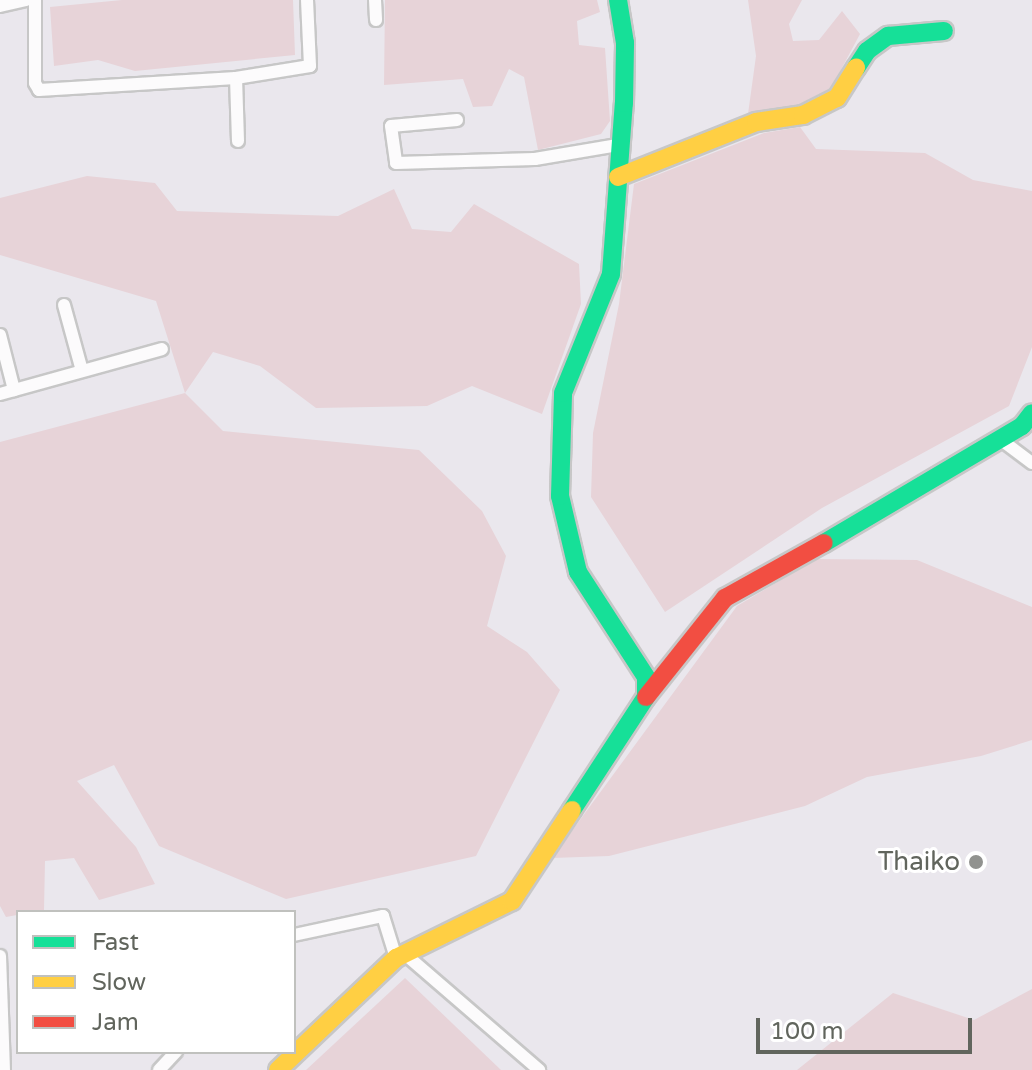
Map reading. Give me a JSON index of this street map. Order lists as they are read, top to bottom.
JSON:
{
  "places": ["Thaiko"],
  "legend": ["Fast", "Slow", "Jam"],
  "scale_bar": "100 m"
}
